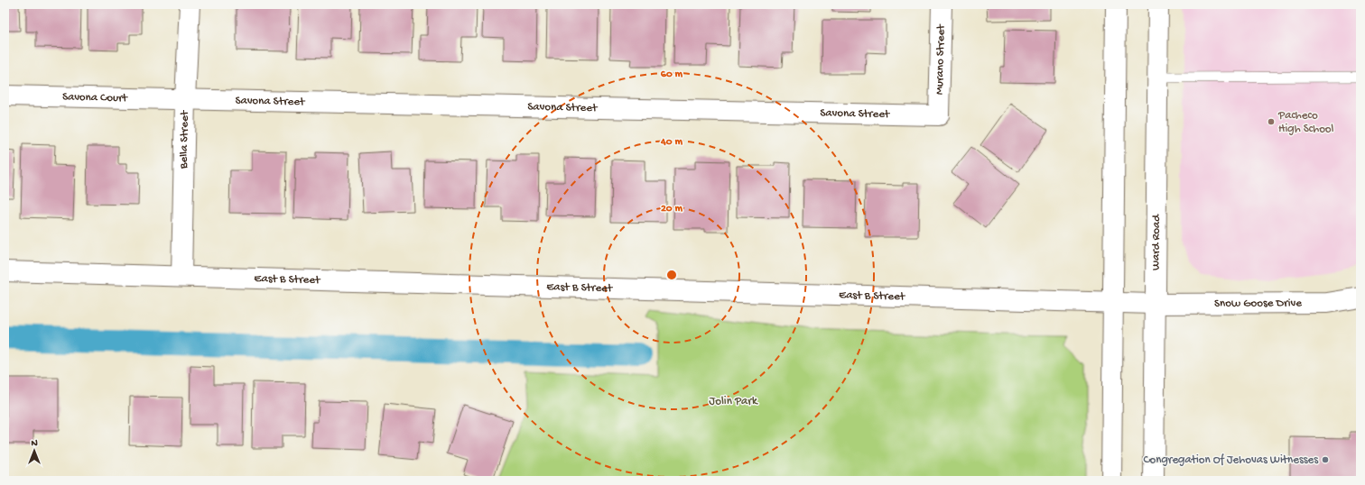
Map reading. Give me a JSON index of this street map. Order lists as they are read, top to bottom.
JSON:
{
  "streets": {
    "street": [
      "Murano Street",
      "Savona Court",
      "Savona Street",
      "Bella Street",
      "Ward Road",
      "East B Street",
      "Snow Goose Drive"
    ]
  },
  "crossings": [
    ["Murano Street", "Savona Street"],
    ["Savona Court", "Savona Street"],
    ["Savona Court", "Bella Street"],
    ["Savona Street", "Bella Street"],
    ["Bella Street", "East B Street"],
    ["Ward Road", "East B Street"],
    ["Ward Road", "Snow Goose Drive"],
    ["East B Street", "Snow Goose Drive"]
  ],
  "parks": ["Jolin Park"],
  "places": ["Pacheco High School", "Congregation Of Jehovas Witnesses"],
  "north": "top",
  "rings": ["60 m", "40 m", "20 m"]
}
